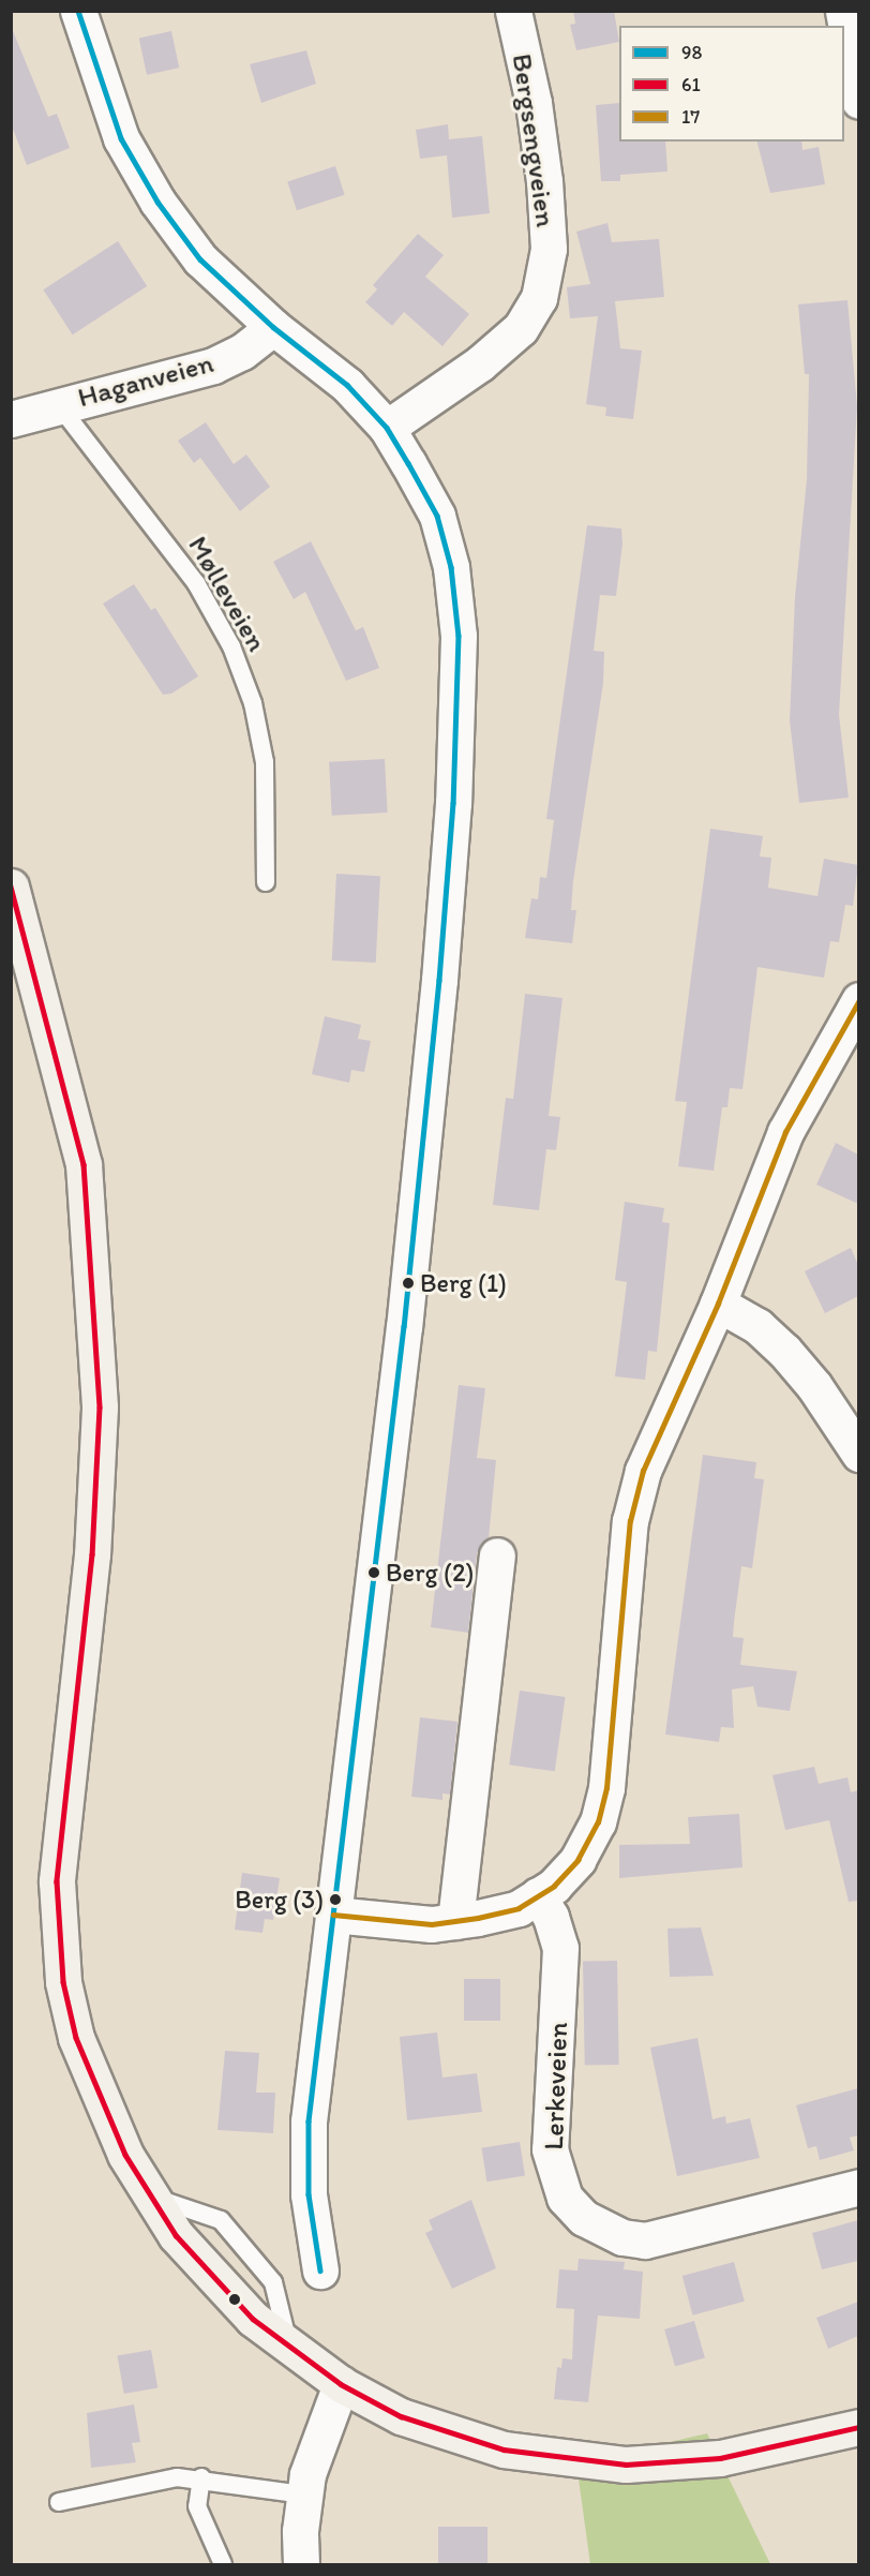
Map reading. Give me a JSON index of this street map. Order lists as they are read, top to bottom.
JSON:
{
  "streets": {
    "street": ["Bergsengveien", "Haganveien", "Lerkeveien"],
    "lane": ["Mølleveien"]
  },
  "crossings": [
    ["Haganveien", "Mølleveien"]
  ],
  "places": ["Berg (1)", "Berg (2)", "Berg (3)"],
  "lines": ["transit line 98", "transit line 61", "transit line 17"],
  "legend": ["98", "61", "17"]
}
